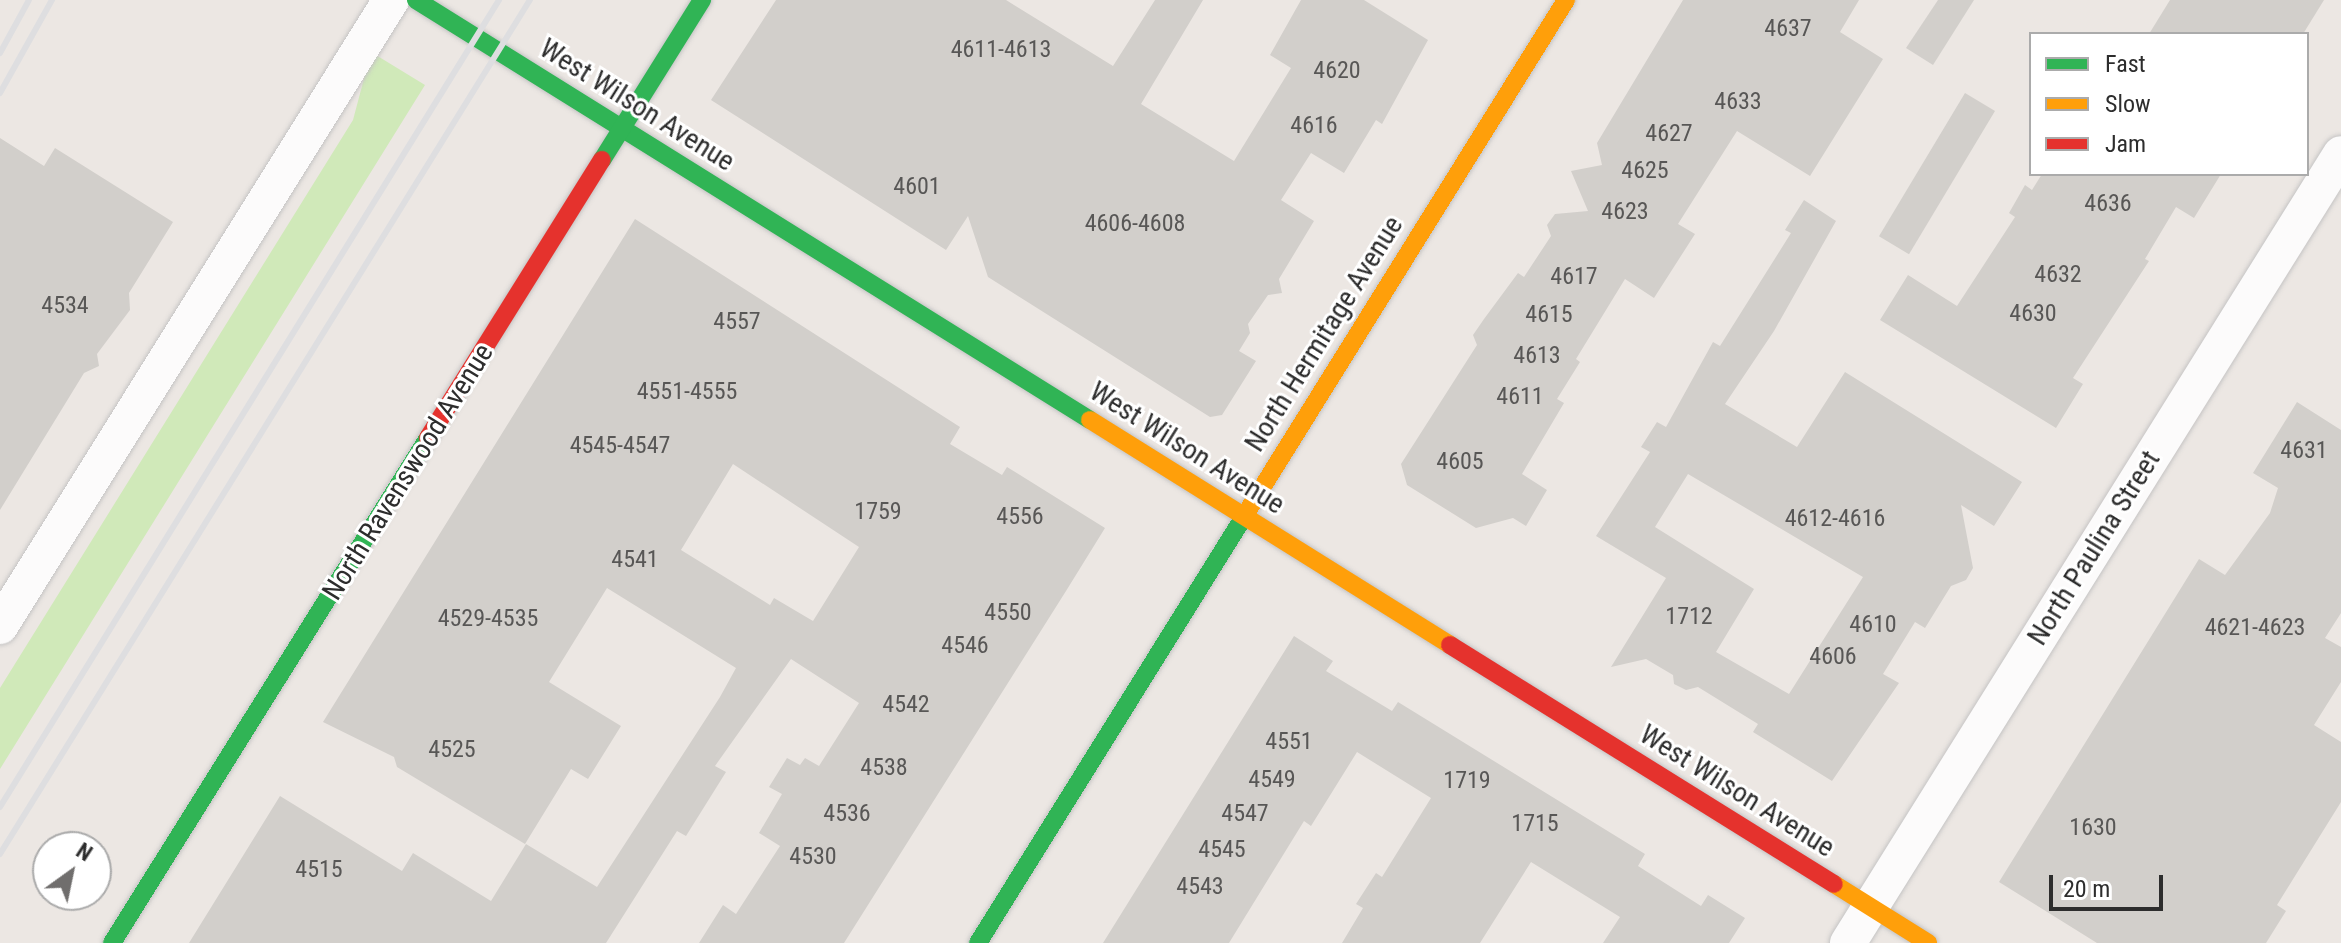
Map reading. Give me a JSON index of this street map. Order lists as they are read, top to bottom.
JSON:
{
  "streets": {
    "street": [
      "West Wilson Avenue",
      "North Hermitage Avenue",
      "North Ravenswood Avenue",
      "North Paulina Street"
    ]
  },
  "crossings": [
    ["West Wilson Avenue", "North Hermitage Avenue"],
    ["West Wilson Avenue", "North Ravenswood Avenue"],
    ["West Wilson Avenue", "North Paulina Street"]
  ],
  "house_numbers": [
    "4637",
    "4611-4613",
    "4620",
    "4633",
    "4616",
    "4627",
    "4625",
    "4601",
    "4636",
    "4623",
    "4606-4608",
    "4632",
    "4617",
    "4534",
    "4630",
    "4615",
    "4557",
    "4613",
    "4551-4555",
    "4611",
    "4545-4547",
    "4631",
    "4605",
    "1759",
    "4556",
    "4612-4616",
    "4541",
    "4550",
    "1712",
    "4529-4535",
    "4610",
    "4621-4623",
    "4546",
    "4606",
    "4542",
    "4551",
    "4525",
    "4538",
    "4549",
    "1719",
    "4536",
    "4547",
    "1715",
    "1630",
    "4545",
    "4530",
    "4515",
    "4543"
  ],
  "legend": ["Fast", "Slow", "Jam"],
  "scale_bar": "20 m",
  "north": "top right"
}
